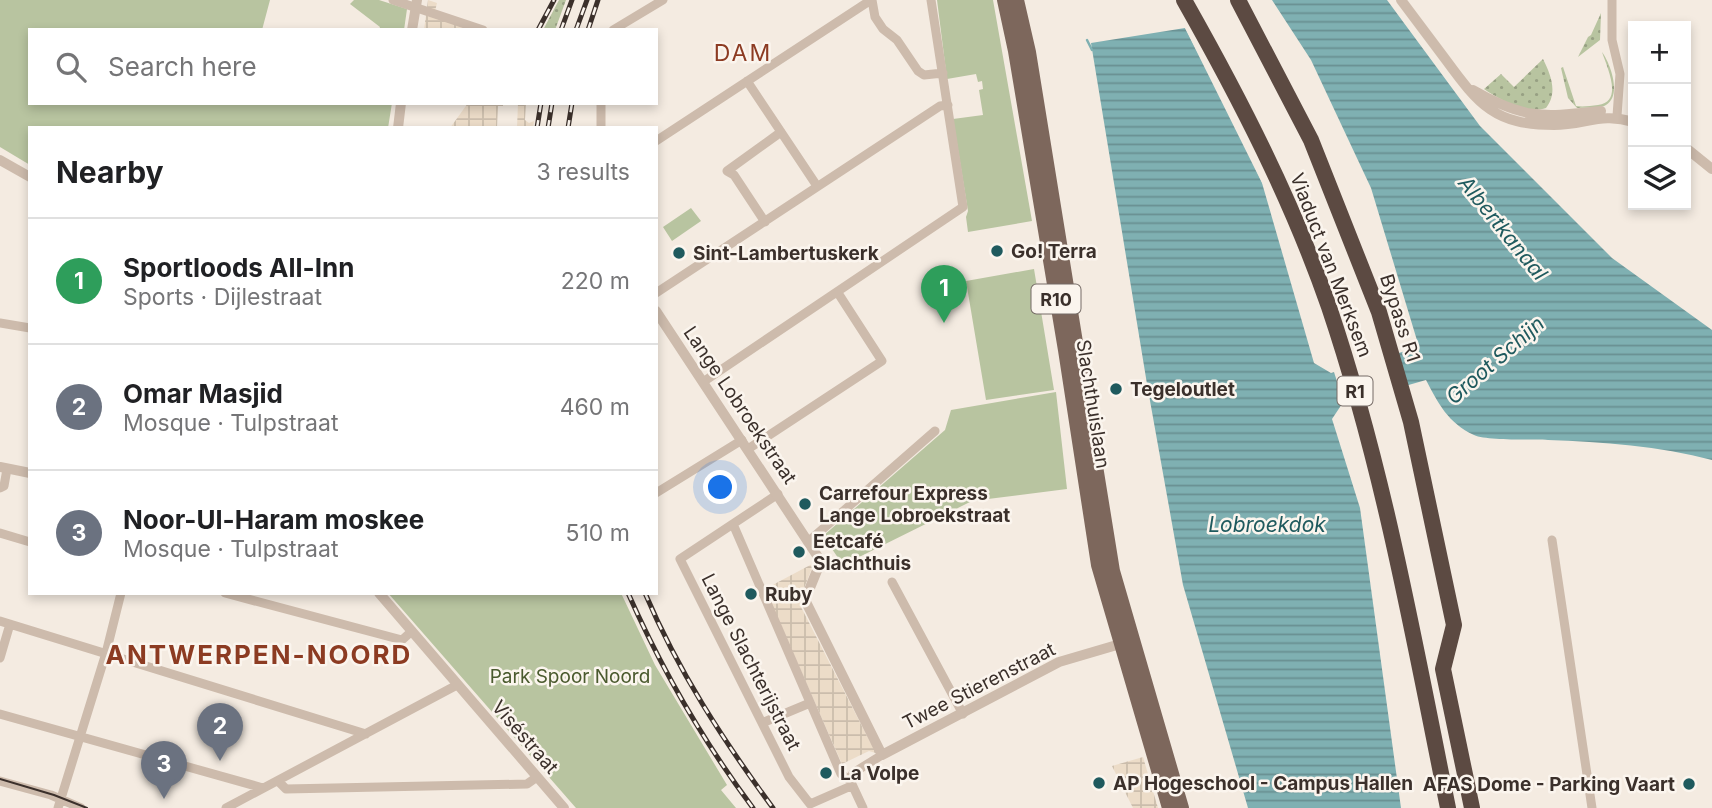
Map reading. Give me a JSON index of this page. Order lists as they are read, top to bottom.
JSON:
{
  "streets": {
    "highway": ["Viaduct van Merksem", "Bypass R1", "R1"],
    "main road": ["R10", "Slachthuislaan"],
    "street": [
      "Lange Lobroekstraat",
      "Lange Slachterijstraat",
      "Twee Stierenstraat",
      "Viséstraat"
    ]
  },
  "crossings": [
    ["Slachthuislaan", "Twee Stierenstraat"],
    ["Lange Lobroekstraat", "Lange Slachterijstraat"],
    ["Lange Lobroekstraat", "Twee Stierenstraat"]
  ],
  "districts": ["DAM", "ANTWERPEN-NOORD"],
  "water": ["Albertkanaal", "Groot Schijn", "Lobroekdok"],
  "parks": ["Park Spoor Noord"],
  "places": [
    "Go! Terra",
    "Sint-Lambertuskerk",
    "Tegeloutlet",
    "Carrefour Express Lange Lobroekstraat",
    "Eetcafé Slachthuis",
    "Ruby",
    "La Volpe",
    "AP Hogeschool - Campus Hallen",
    "AFAS Dome - Parking Vaart"
  ],
  "page": {
    "map_buttons": ["+", "−"],
    "search": "Search here",
    "heading": ["Nearby", "3 results"],
    "list": [
      {
        "mark": "1",
        "name": "Sportloods All-Inn",
        "note": "Sports · Dijlestraat",
        "value": "220 m"
      },
      {
        "mark": "2",
        "name": "Omar Masjid",
        "note": "Mosque · Tulpstraat",
        "value": "460 m"
      },
      {
        "mark": "3",
        "name": "Noor-Ul-Haram moskee",
        "note": "Mosque · Tulpstraat",
        "value": "510 m"
      }
    ],
    "pins": ["1", "2", "3"]
  }
}
